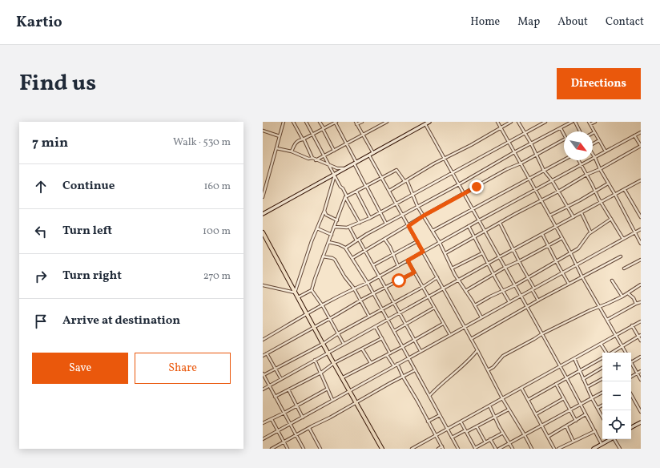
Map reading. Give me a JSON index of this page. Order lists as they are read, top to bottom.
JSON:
{
  "north": "bottom right",
  "page": {
    "header": "Kartio",
    "nav": [
      "Home",
      "Map",
      "About",
      "Contact"
    ],
    "title": "Find us",
    "buttons": [
      "Directions",
      ["Save", "Share"]
    ],
    "heading": ["7 min", "Walk · 530 m"],
    "list": [
      ["Continue", "160 m"],
      ["Turn left", "100 m"],
      ["Turn right", "270 m"],
      "Arrive at destination"
    ],
    "map_buttons": ["+", "−"]
  }
}
